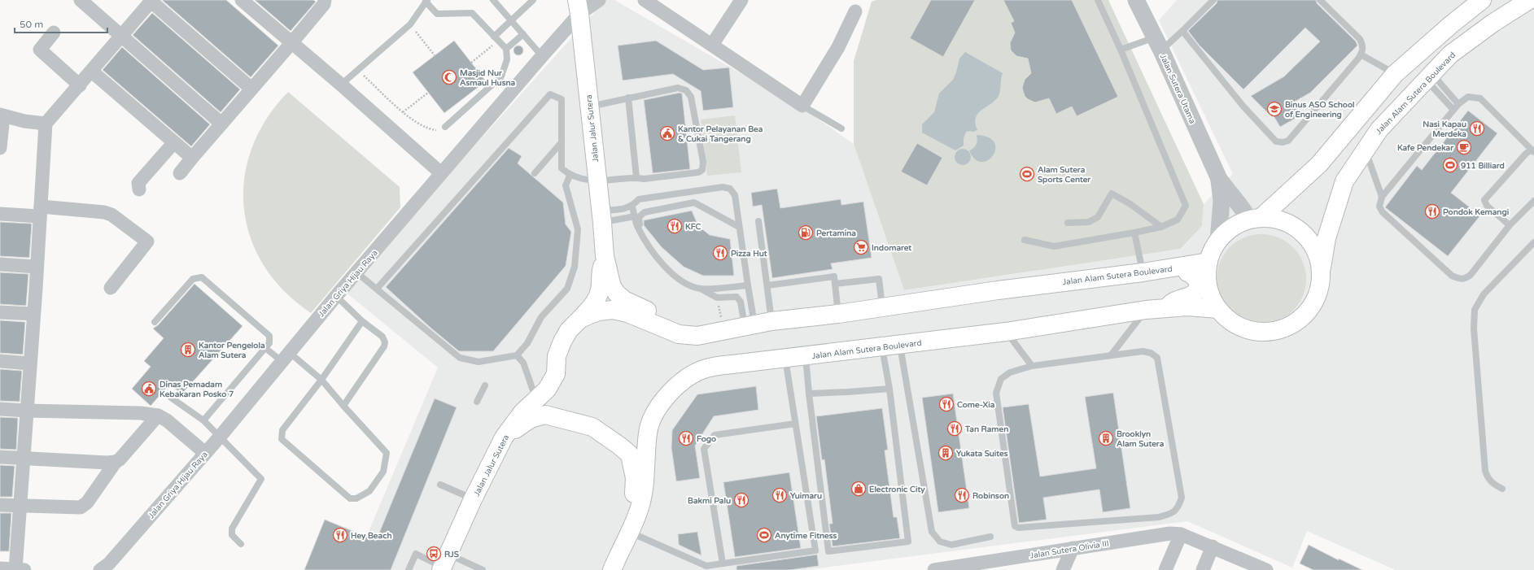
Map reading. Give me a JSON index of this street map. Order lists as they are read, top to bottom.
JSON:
{
  "streets": {
    "main road": ["Jalan Alam Sutera Boulevard", "Jalan Jalur Sutera"],
    "street": ["Jalan Sutera Utama", "Jalan Griya Hijau Raya", "Jalan Sutera Olivia III"]
  },
  "crossings": [
    ["Jalan Sutera Utama", "Jalan Alam Sutera Boulevard"],
    ["Jalan Alam Sutera Boulevard", "Jalan Jalur Sutera"],
    ["Jalan Jalur Sutera", "Jalan Griya Hijau Raya"]
  ],
  "places": {
    "mosque": ["Masjid Nur Asmaul Husna"],
    "school or university": ["Binus ASO School of Engineering"],
    "restaurant": [
      "Nasi Kapau Merdeka",
      "Pondok Kemangi",
      "KFC",
      "Pizza Hut",
      "Come-Xia",
      "Tan Ramen",
      "Fogo",
      "Yuimaru",
      "Robinson",
      "Bakmi Palu",
      "Hey Beach"
    ],
    "public building": ["Kantor Pelayanan Bea & Cukai Tangerang", "Dinas Pemadam Kebakaran Posko 7"],
    "cafe": ["Kafe Pendekar"],
    "sports": ["911 Billiard", "Alam Sutera Sports Center", "Anytime Fitness"],
    "fuel station": ["Pertamina"],
    "supermarket": ["Indomaret"],
    "building": ["Kantor Pengelola Alam Sutera", "Brooklyn Alam Sutera", "Yukata Suites"],
    "shop": ["Electronic City"],
    "bus stop": ["RJS"]
  },
  "scale_bar": "50 m"
}
